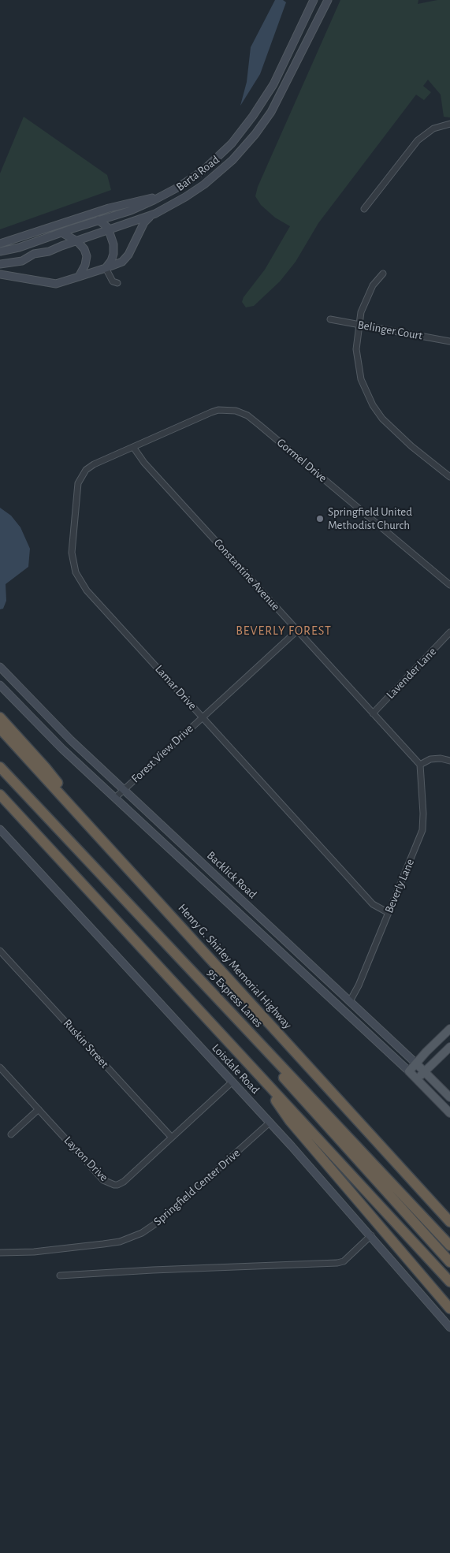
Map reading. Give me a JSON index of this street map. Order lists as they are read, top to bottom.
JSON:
{
  "streets": {
    "highway": ["Henry G. Shirley Memorial Highway", "95 Express Lanes"],
    "main road": ["Barta Road", "Backlick Road", "Loisdale Road"],
    "street": [
      "Belinger Court",
      "Gormel Drive",
      "Constantine Avenue",
      "Lavender Lane",
      "Lamar Drive",
      "Forest View Drive",
      "Beverly Lane",
      "Ruskin Street",
      "Layton Drive",
      "Springfield Center Drive"
    ]
  },
  "crossings": [
    ["Gormel Drive", "Constantine Avenue"],
    ["Gormel Drive", "Lamar Drive"],
    ["Constantine Avenue", "Lavender Lane"],
    ["Constantine Avenue", "Lamar Drive"],
    ["Constantine Avenue", "Forest View Drive"],
    ["Constantine Avenue", "Beverly Lane"],
    ["Lamar Drive", "Forest View Drive"],
    ["Lamar Drive", "Beverly Lane"],
    ["Forest View Drive", "Backlick Road"],
    ["Backlick Road", "Beverly Lane"],
    ["Ruskin Street", "Layton Drive"],
    ["Loisdale Road", "Layton Drive"],
    ["Loisdale Road", "Springfield Center Drive"]
  ],
  "districts": ["BEVERLY FOREST"],
  "places": ["Springfield United Methodist Church"]
}
